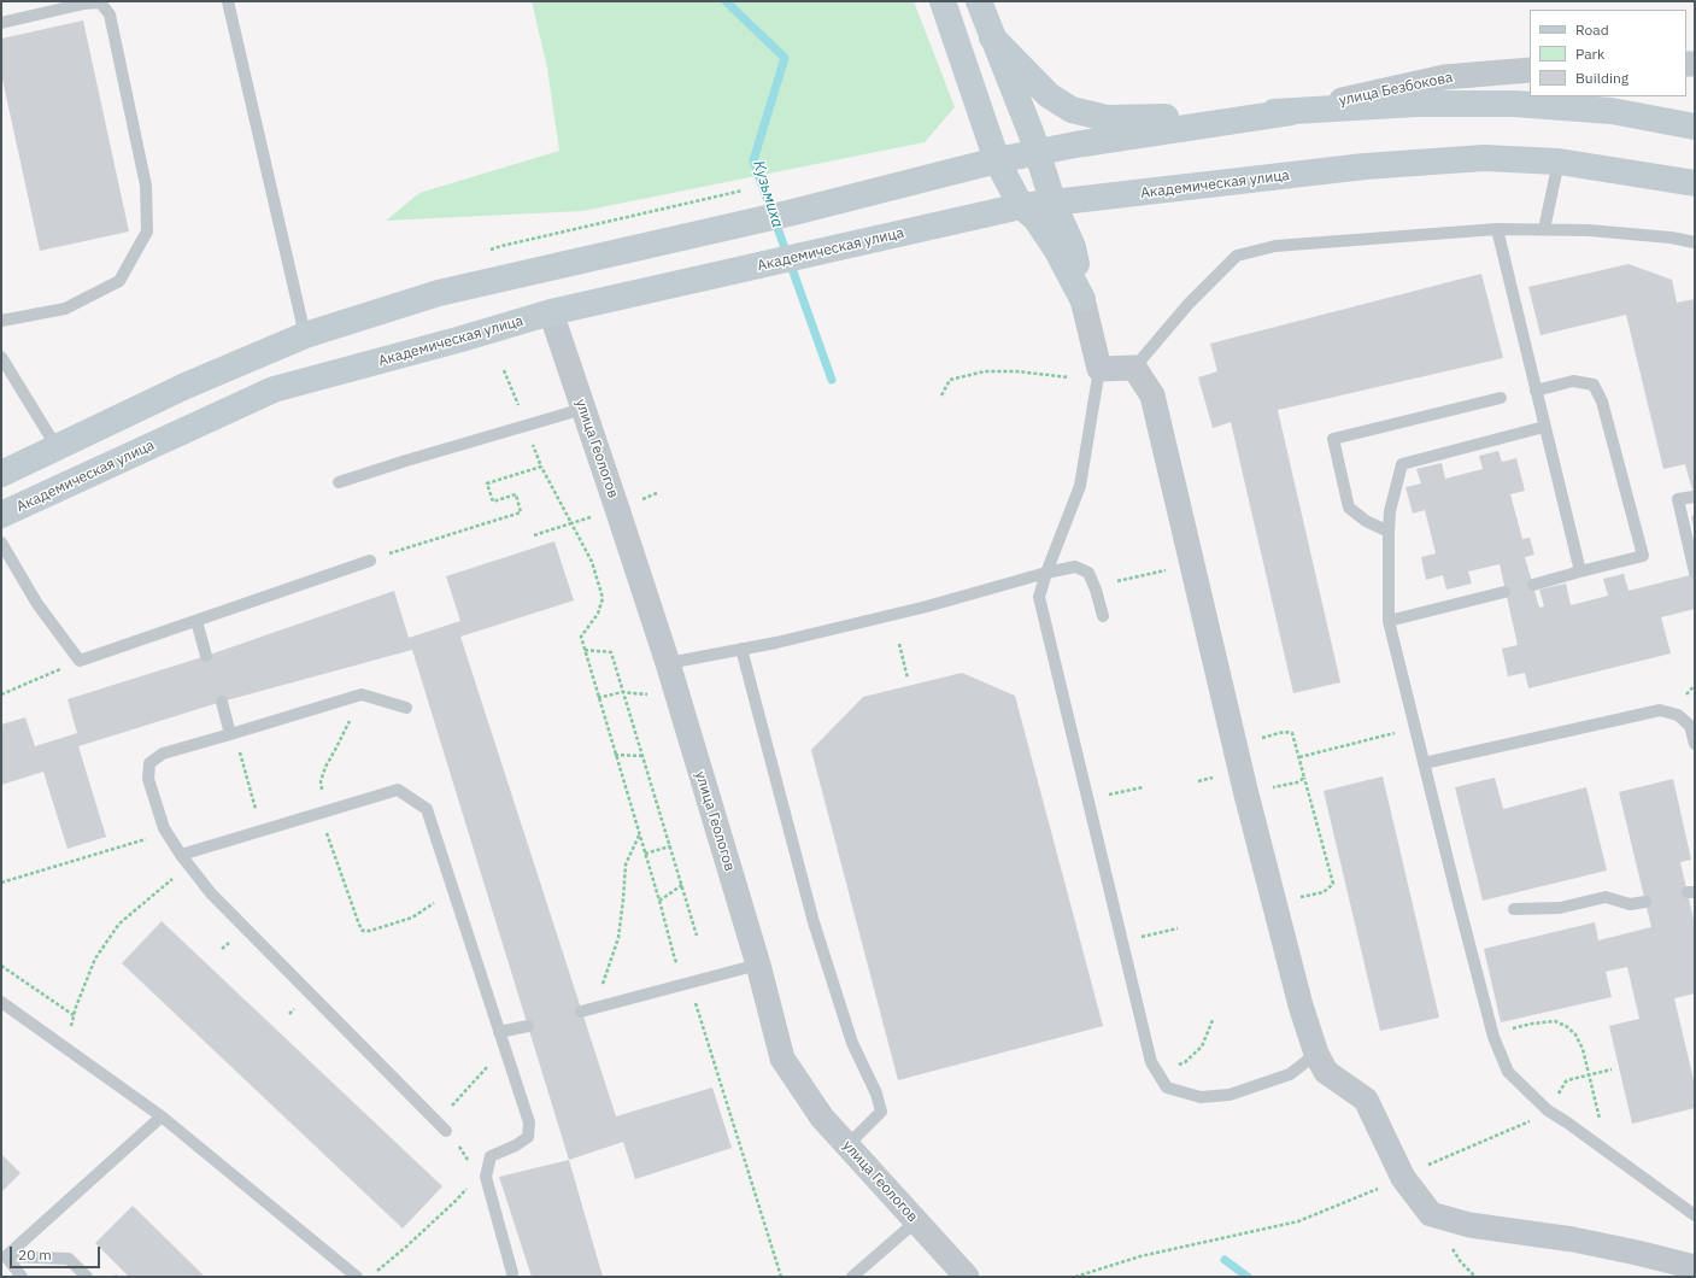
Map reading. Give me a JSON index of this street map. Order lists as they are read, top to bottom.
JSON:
{
  "streets": {
    "main road": ["Академическая улица"],
    "street": ["улица Безбокова", "улица Геологов"]
  },
  "crossings": [
    ["Академическая улица", "улица Геологов"]
  ],
  "water": ["Кузьмиха"],
  "legend": ["Road", "Park", "Building"],
  "scale_bar": "20 m"
}
